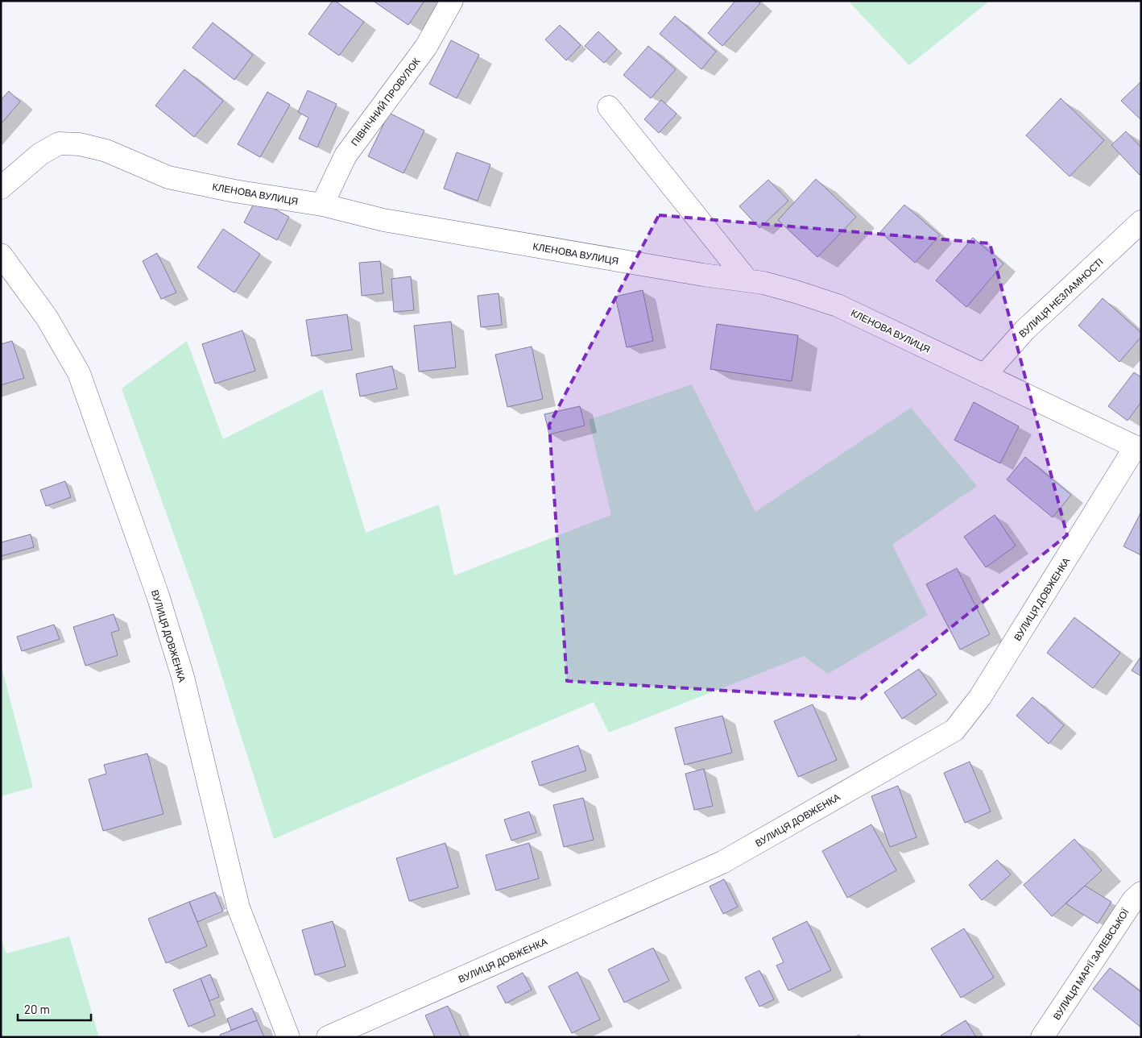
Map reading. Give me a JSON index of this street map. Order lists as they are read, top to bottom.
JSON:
{
  "streets": {
    "street": [
      "ПІВНІЧНИЙ ПРОВУЛОК",
      "КЛЕНОВА ВУЛИЦЯ",
      "ВУЛИЦЯ НЕЗЛАМНОСТІ",
      "ВУЛИЦЯ ДОВЖЕНКА",
      "ВУЛИЦЯ МАРІЇ ЗАЛЕВСЬКОЇ"
    ]
  },
  "crossings": [
    ["ПІВНІЧНИЙ ПРОВУЛОК", "КЛЕНОВА ВУЛИЦЯ"],
    ["КЛЕНОВА ВУЛИЦЯ", "ВУЛИЦЯ НЕЗЛАМНОСТІ"],
    ["КЛЕНОВА ВУЛИЦЯ", "ВУЛИЦЯ ДОВЖЕНКА"]
  ],
  "scale_bar": "20 m"
}
